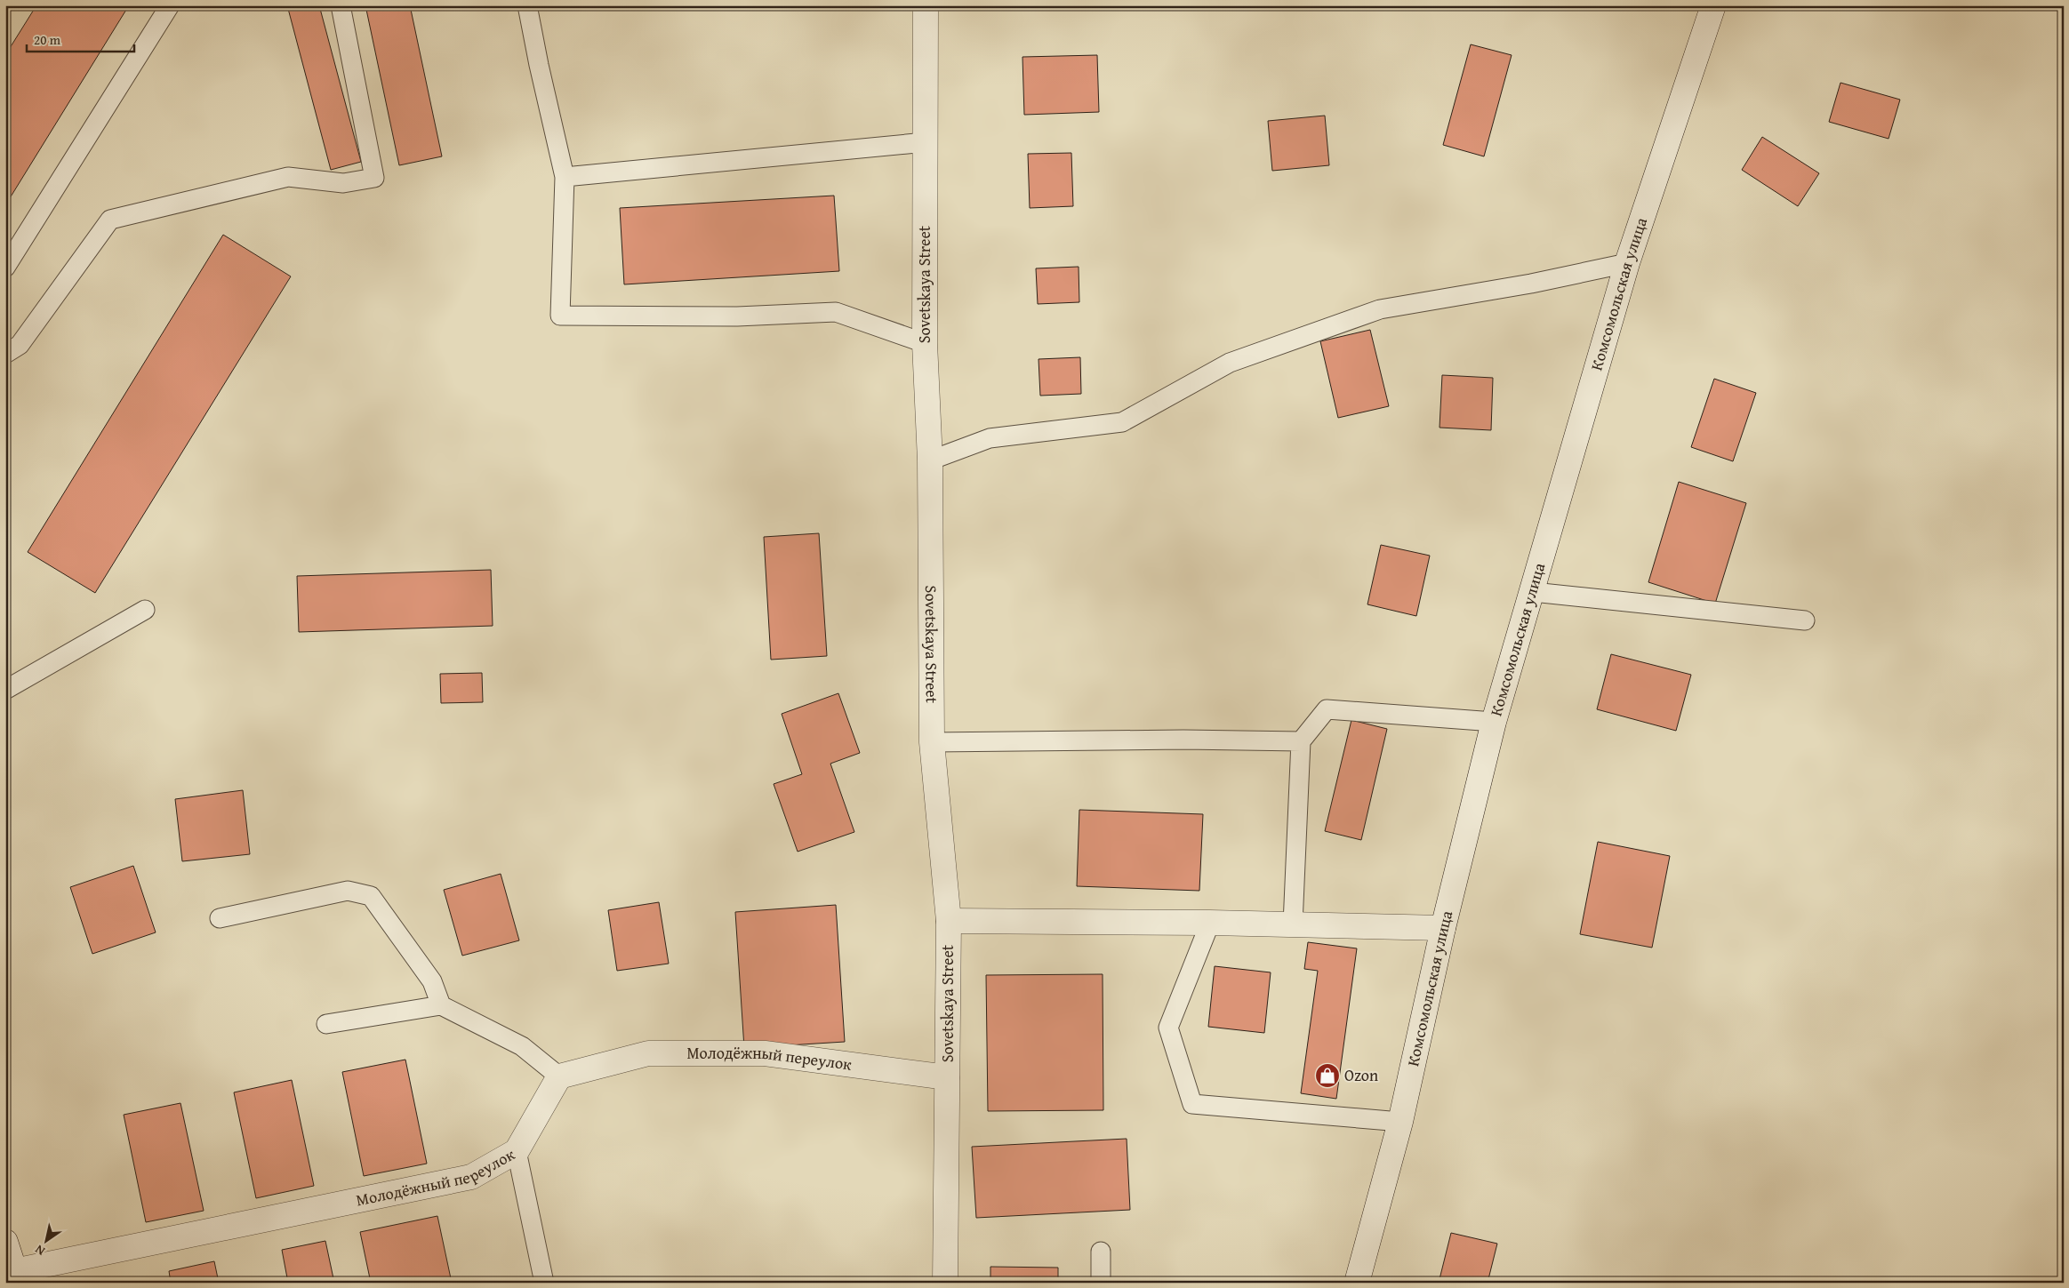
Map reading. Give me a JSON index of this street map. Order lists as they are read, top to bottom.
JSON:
{
  "streets": {
    "street": ["Sovetskaya Street", "Комсомольская улица", "Молодёжный переулок"]
  },
  "crossings": [
    ["Sovetskaya Street", "Молодёжный переулок"]
  ],
  "places": {
    "shop": ["Ozon"]
  },
  "scale_bar": "20 m",
  "north": "bottom left"
}
